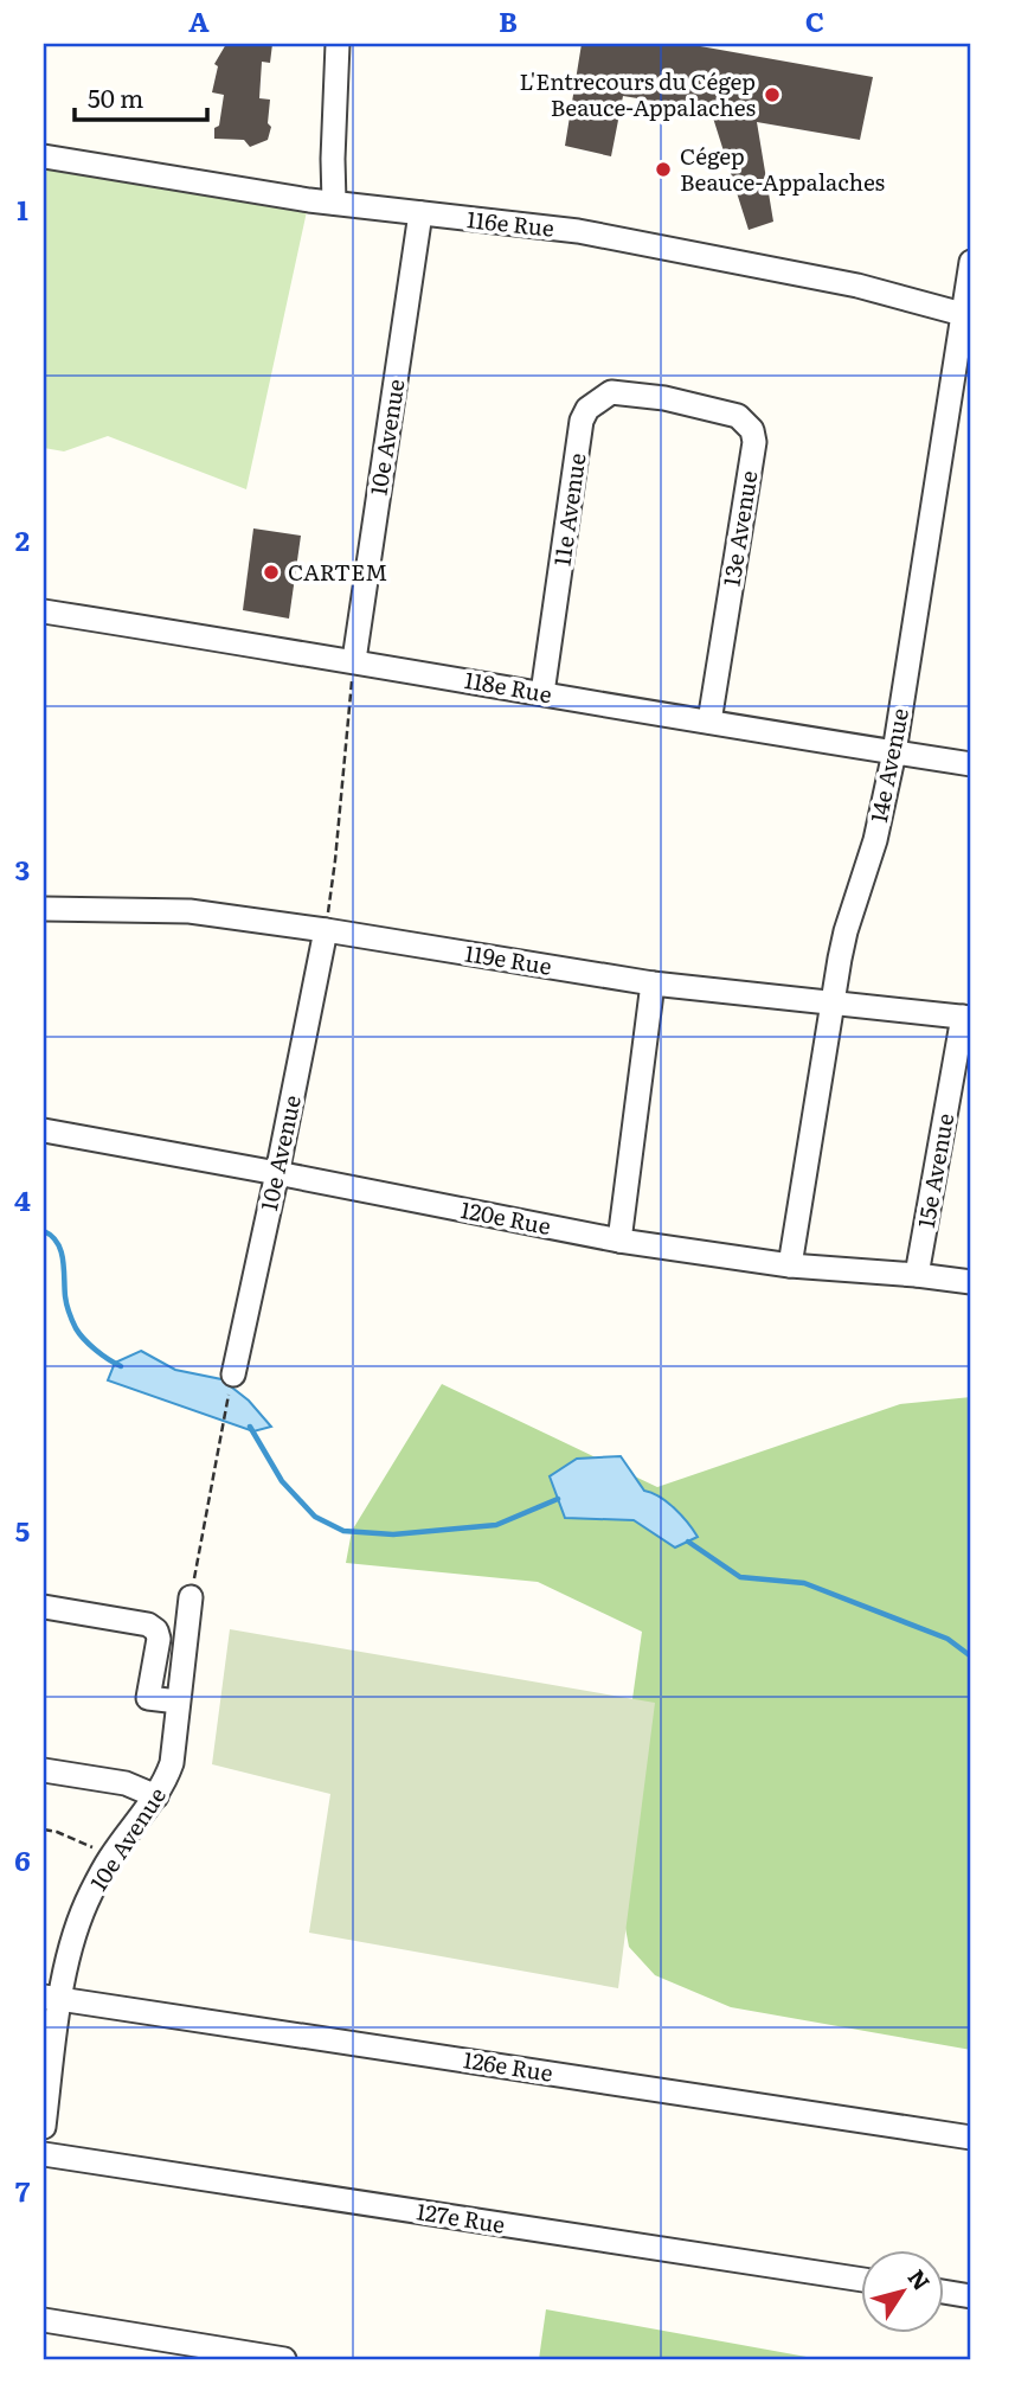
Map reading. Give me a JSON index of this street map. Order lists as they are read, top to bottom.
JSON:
{
  "streets": {
    "street": [
      "116e Rue",
      "10e Avenue",
      "11e Avenue",
      "13e Avenue",
      "118e Rue",
      "14e Avenue",
      "119e Rue",
      "15e Avenue",
      "120e Rue",
      "126e Rue",
      "127e Rue"
    ]
  },
  "crossings": [
    ["116e Rue", "10e Avenue"],
    ["116e Rue", "14e Avenue"],
    ["10e Avenue", "118e Rue"],
    ["10e Avenue", "119e Rue"],
    ["10e Avenue", "120e Rue"],
    ["10e Avenue", "126e Rue"],
    ["11e Avenue", "13e Avenue"],
    ["11e Avenue", "118e Rue"],
    ["13e Avenue", "118e Rue"],
    ["118e Rue", "14e Avenue"],
    ["14e Avenue", "119e Rue"],
    ["14e Avenue", "120e Rue"],
    ["119e Rue", "15e Avenue"],
    ["15e Avenue", "120e Rue"]
  ],
  "places": ["L'Entrecours du Cégep Beauce-Appalaches", "Cégep Beauce-Appalaches", "CARTEM"],
  "scale_bar": "50 m",
  "north": "top right",
  "grid": {
    "columns": ["A", "B", "C"],
    "rows": [
      "1",
      "2",
      "3",
      "4",
      "5",
      "6",
      "7"
    ]
  }
}
